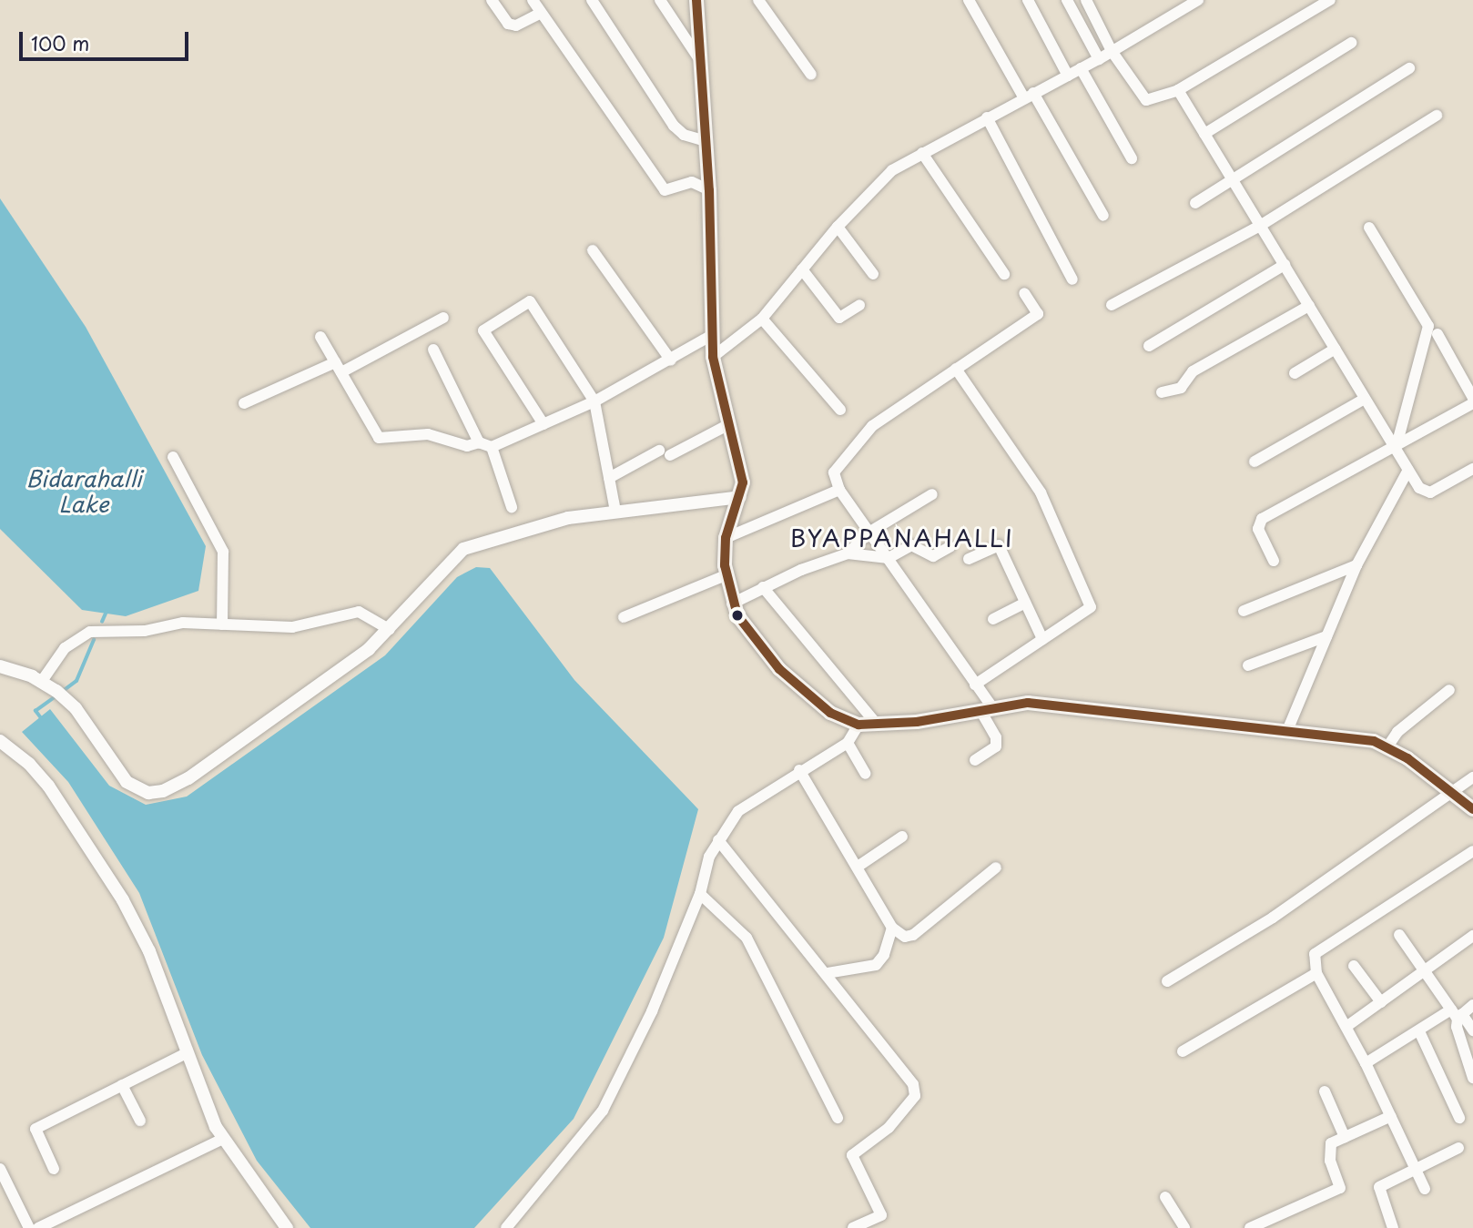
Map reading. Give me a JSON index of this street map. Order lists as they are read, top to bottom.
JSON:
{
  "districts": ["BYAPPANAHALLI"],
  "water": ["Bidarahalli Lake"],
  "scale_bar": "100 m"
}
